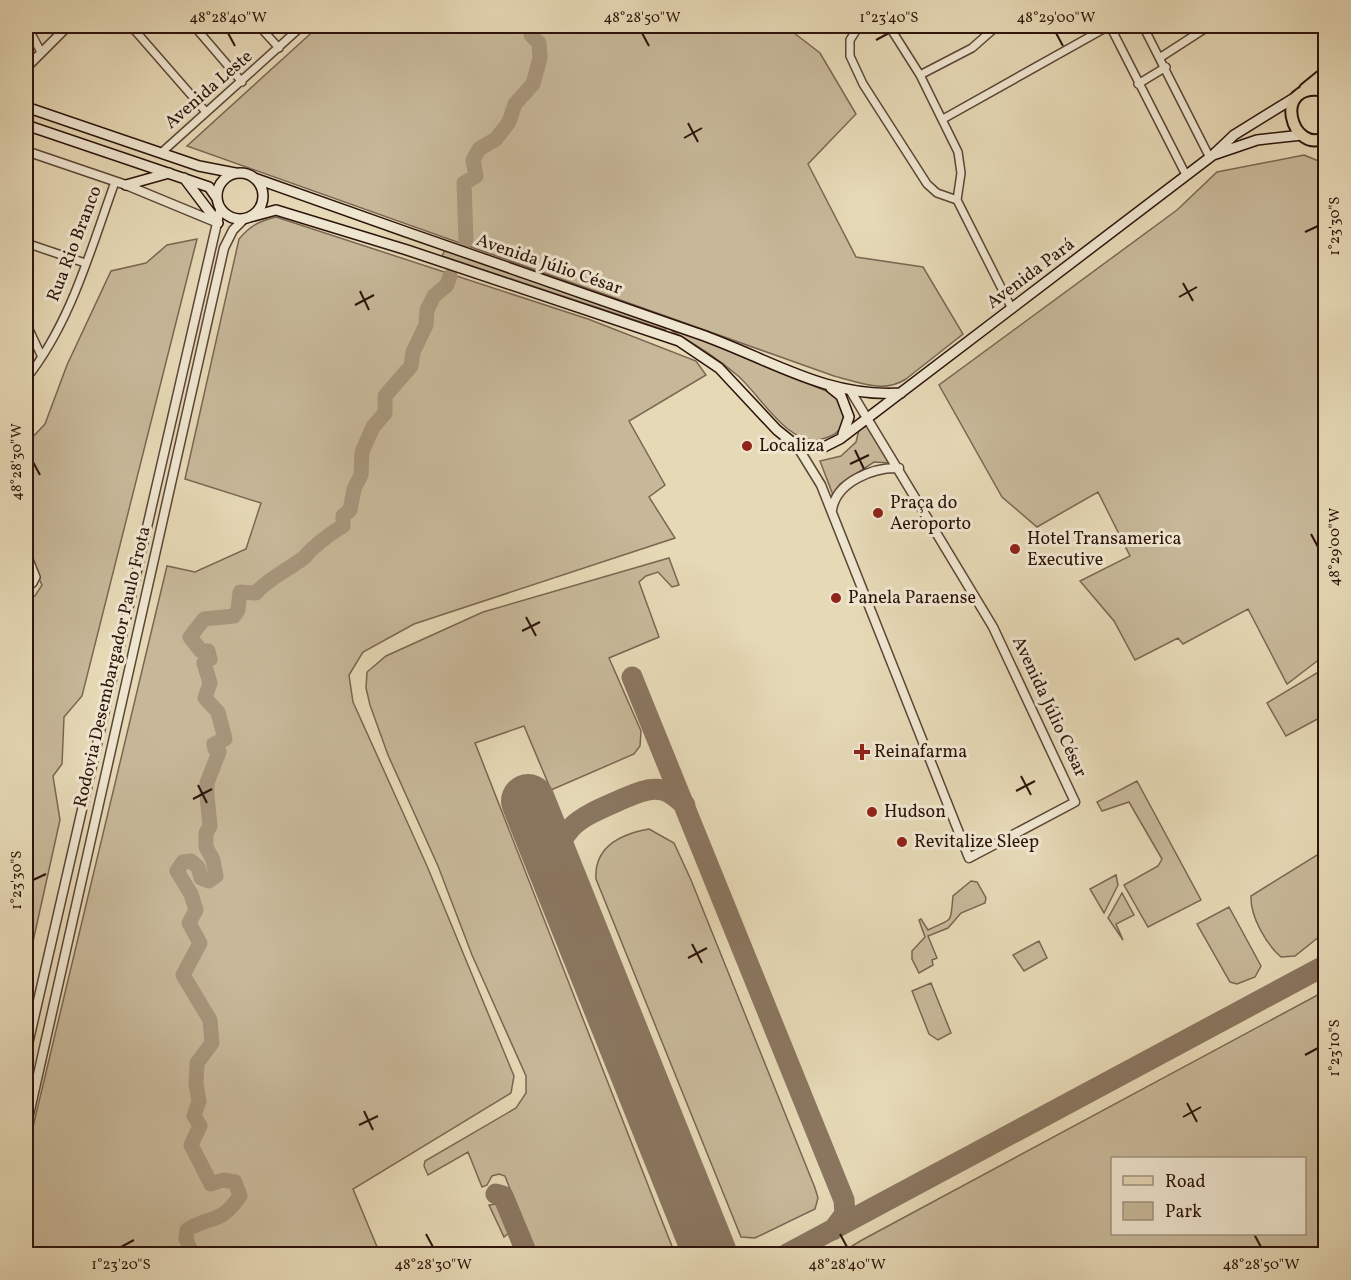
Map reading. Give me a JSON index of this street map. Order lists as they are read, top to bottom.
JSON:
{
  "streets": {
    "main road": ["Avenida Júlio César", "Avenida Pará"],
    "street": ["Avenida Leste", "Rua Rio Branco", "Rodovia Desembargador Paulo Frota"]
  },
  "crossings": [
    ["Avenida Júlio César", "Avenida Pará"],
    ["Avenida Júlio César", "Rodovia Desembargador Paulo Frota"]
  ],
  "places": {
    "other": [
      "Localiza",
      "Praça do Aeroporto",
      "Hotel Transamerica Executive",
      "Panela Paraense",
      "Hudson",
      "Revitalize Sleep"
    ],
    "health": ["Reinafarma"]
  },
  "legend": ["Road", "Park"],
  "coordinates": [
    "48°28'40\"W",
    "48°28'50\"W",
    "1°23'40\"S",
    "48°29'00\"W",
    "1°23'30\"S",
    "48°28'30\"W",
    "1°23'10\"S",
    "1°23'20\"S"
  ]
}
